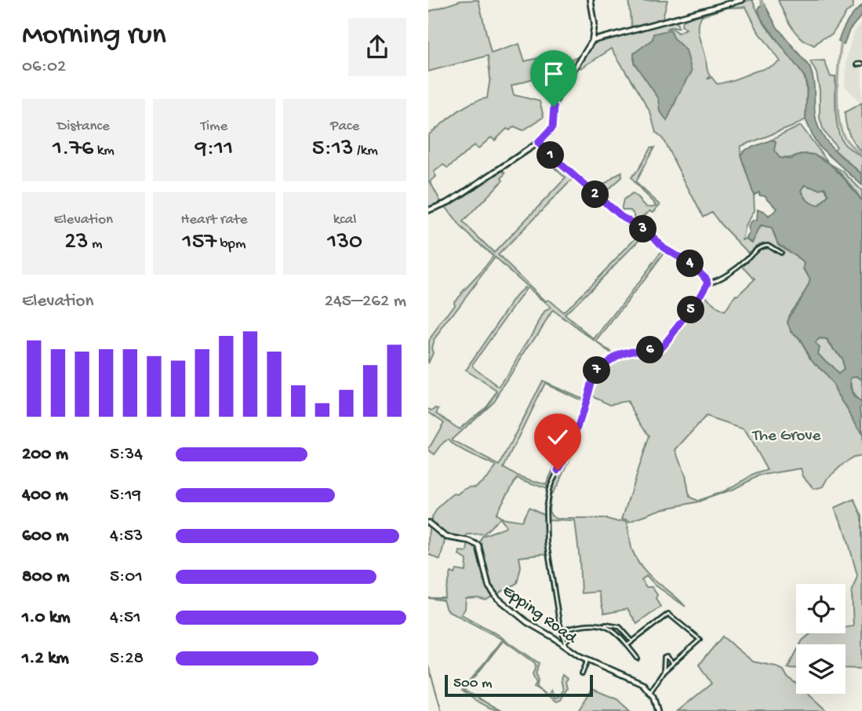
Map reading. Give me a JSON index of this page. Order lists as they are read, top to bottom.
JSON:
{
  "streets": {
    "street": ["Epping Road"]
  },
  "parks": ["The Grove"],
  "scale_bar": "500 m",
  "page": {
    "heading": ["Morning run", "06:02"],
    "stats": [
      ["Distance", "1.76 km"],
      ["Time", "9:11"],
      ["Pace", "5:13 /km"],
      ["Elevation", "23 m"],
      ["Heart rate", "157 bpm"],
      ["kcal", "130"]
    ],
    "pins": [
      "1",
      "2",
      "3",
      "4",
      "5",
      "6",
      "7"
    ],
    "chart": ["Elevation", "245–262 m"],
    "list": [
      {
        "name": "200 m",
        "note": "5:34"
      },
      {
        "name": "400 m",
        "note": "5:19"
      },
      {
        "name": "600 m",
        "note": "4:53"
      },
      {
        "name": "800 m",
        "note": "5:01"
      },
      {
        "name": "1.0 km",
        "note": "4:51"
      },
      {
        "name": "1.2 km",
        "note": "5:28"
      }
    ],
    "scale": "500 m"
  }
}
